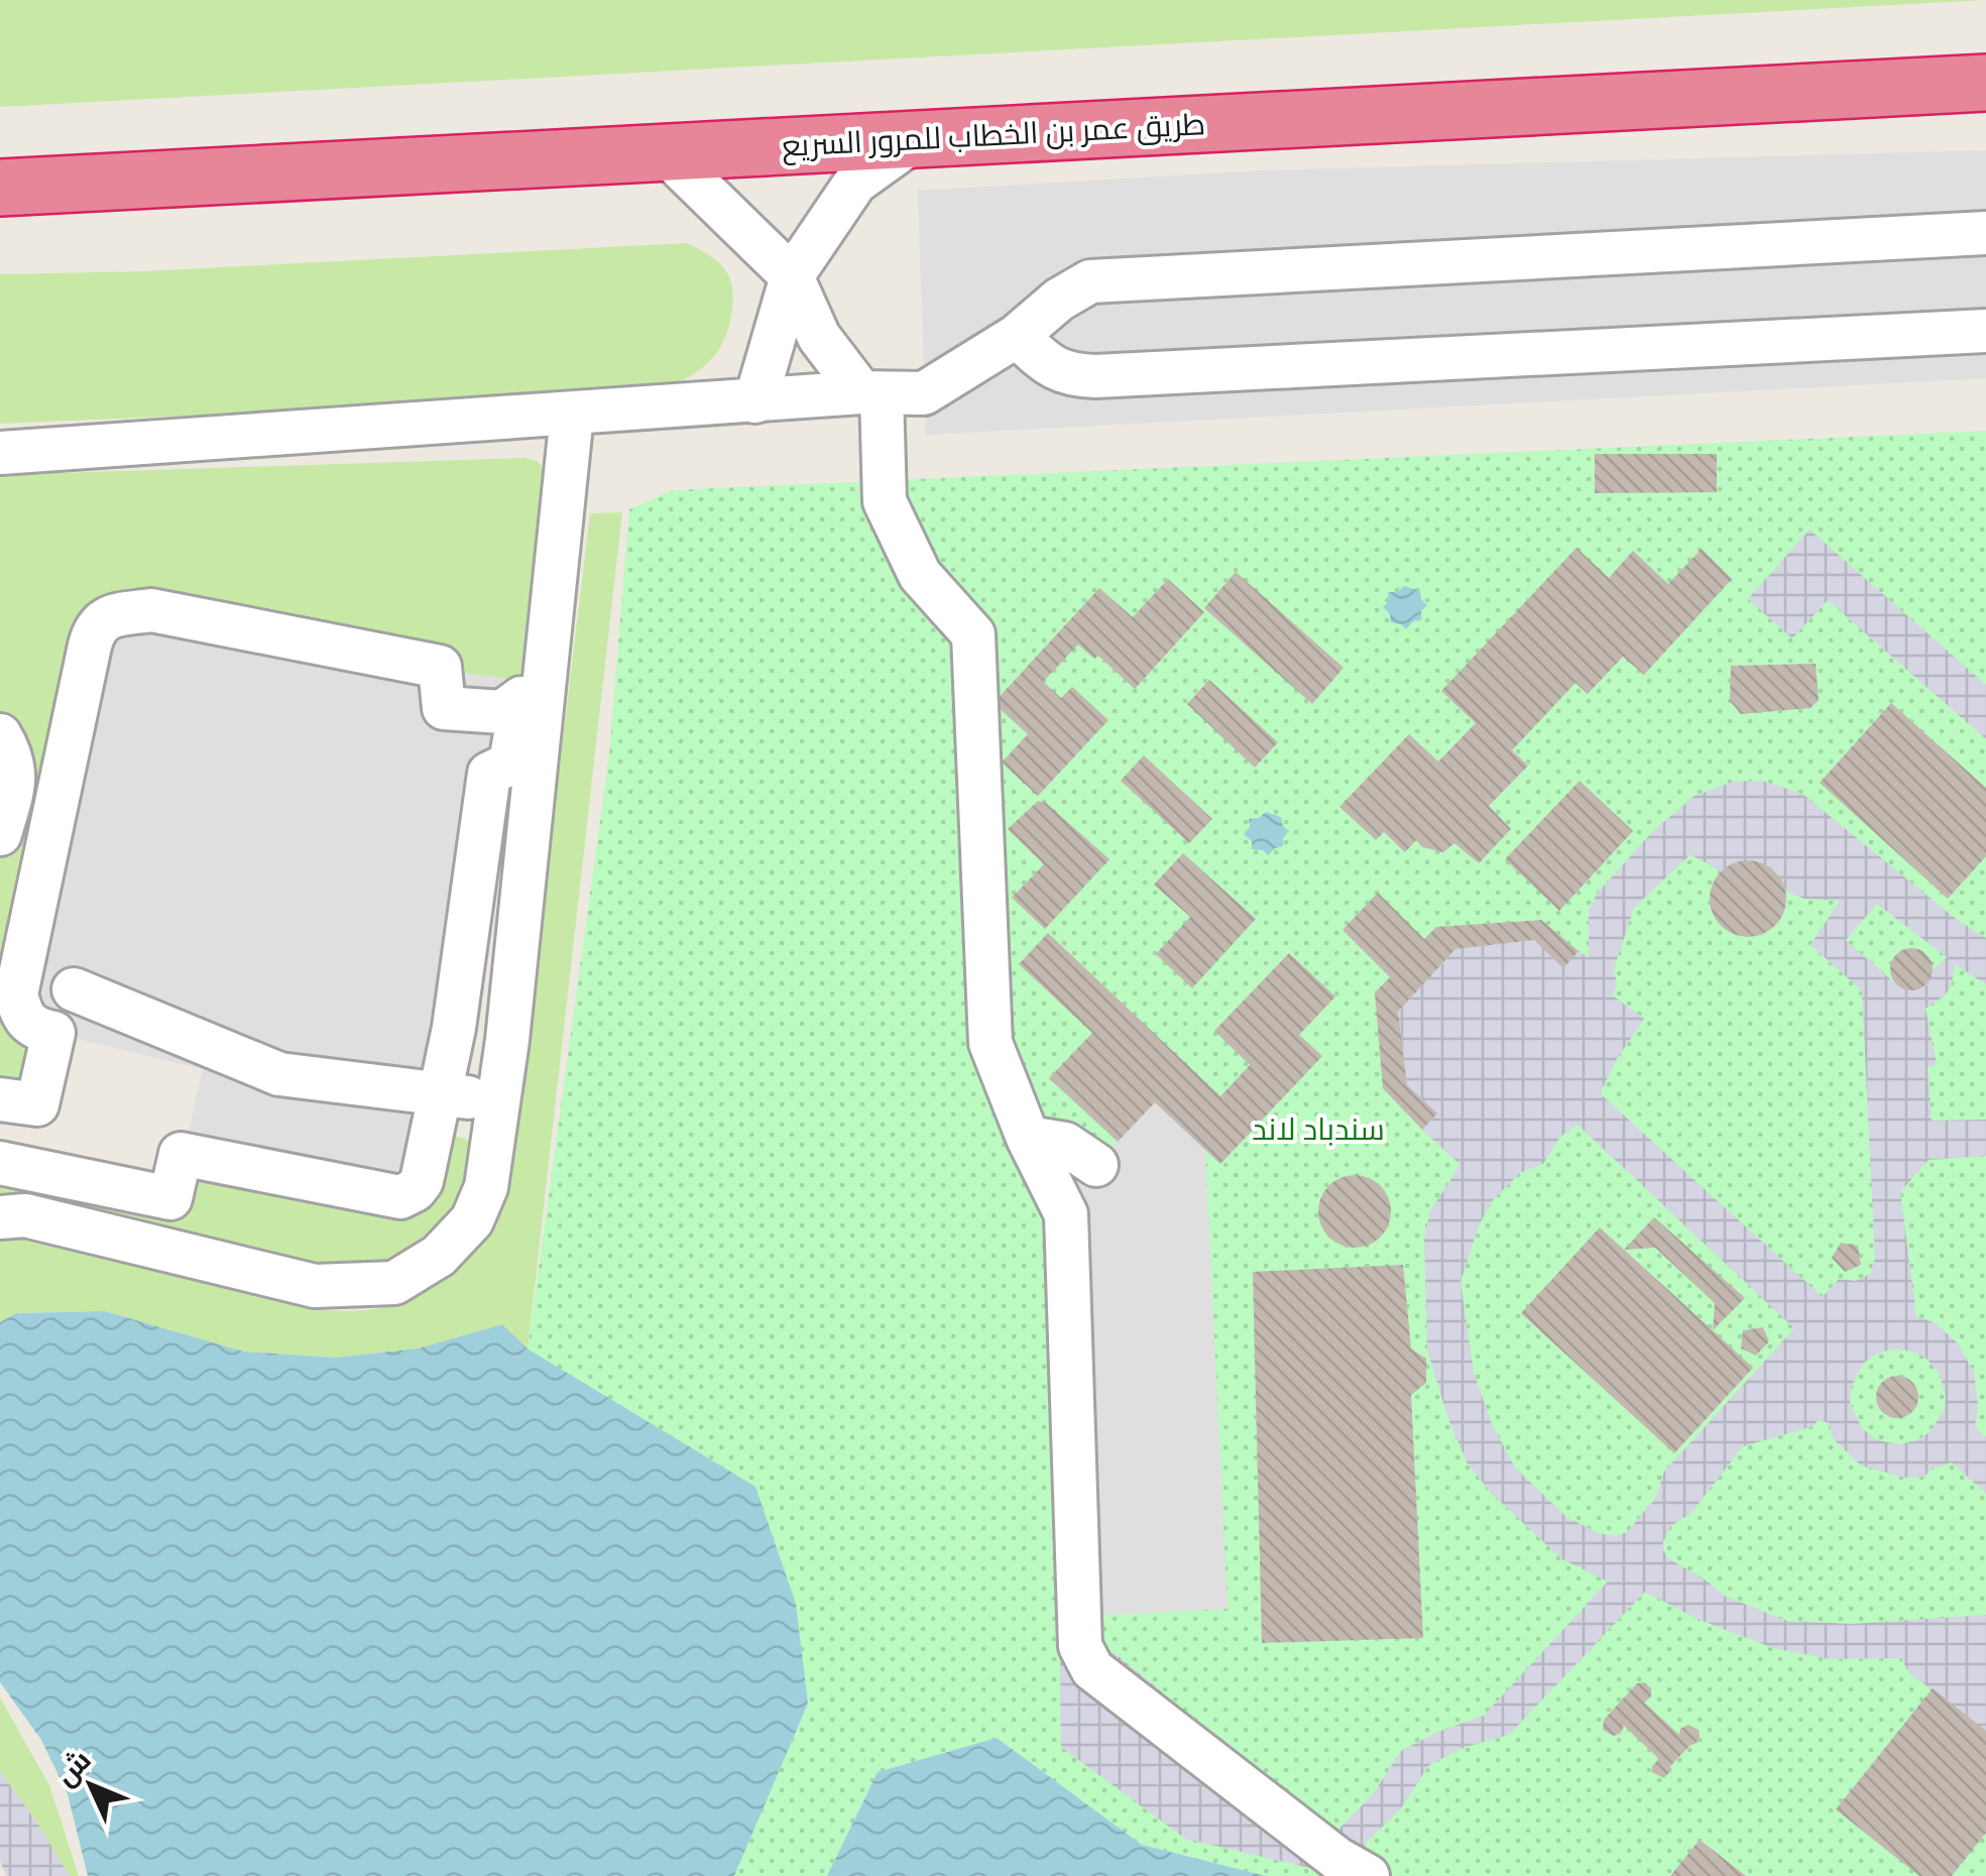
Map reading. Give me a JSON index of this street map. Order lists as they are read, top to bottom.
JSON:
{
  "streets": {
    "highway": ["طريق عمر بن الخطاب للمرور السريع"]
  },
  "parks": ["سندباد لاند"],
  "north": "top left"
}
